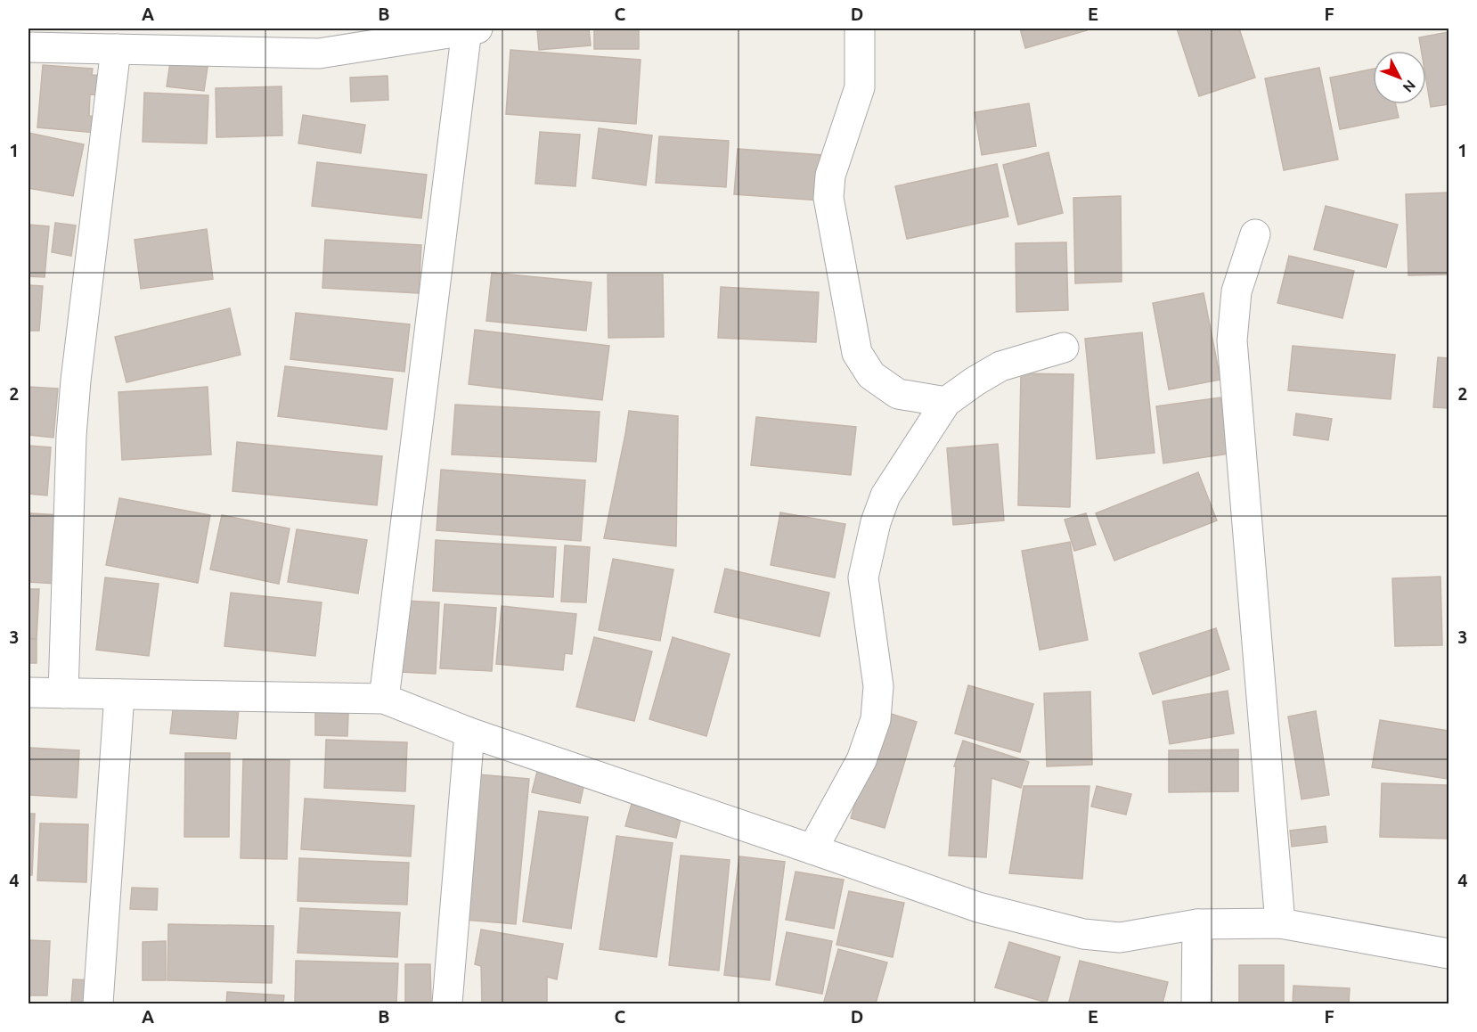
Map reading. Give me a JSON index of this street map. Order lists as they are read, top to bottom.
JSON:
{
  "north": "bottom right",
  "grid": {
    "columns": [
      "A",
      "B",
      "C",
      "D",
      "E",
      "F"
    ],
    "rows": [
      "1",
      "2",
      "3",
      "4"
    ]
  }
}
